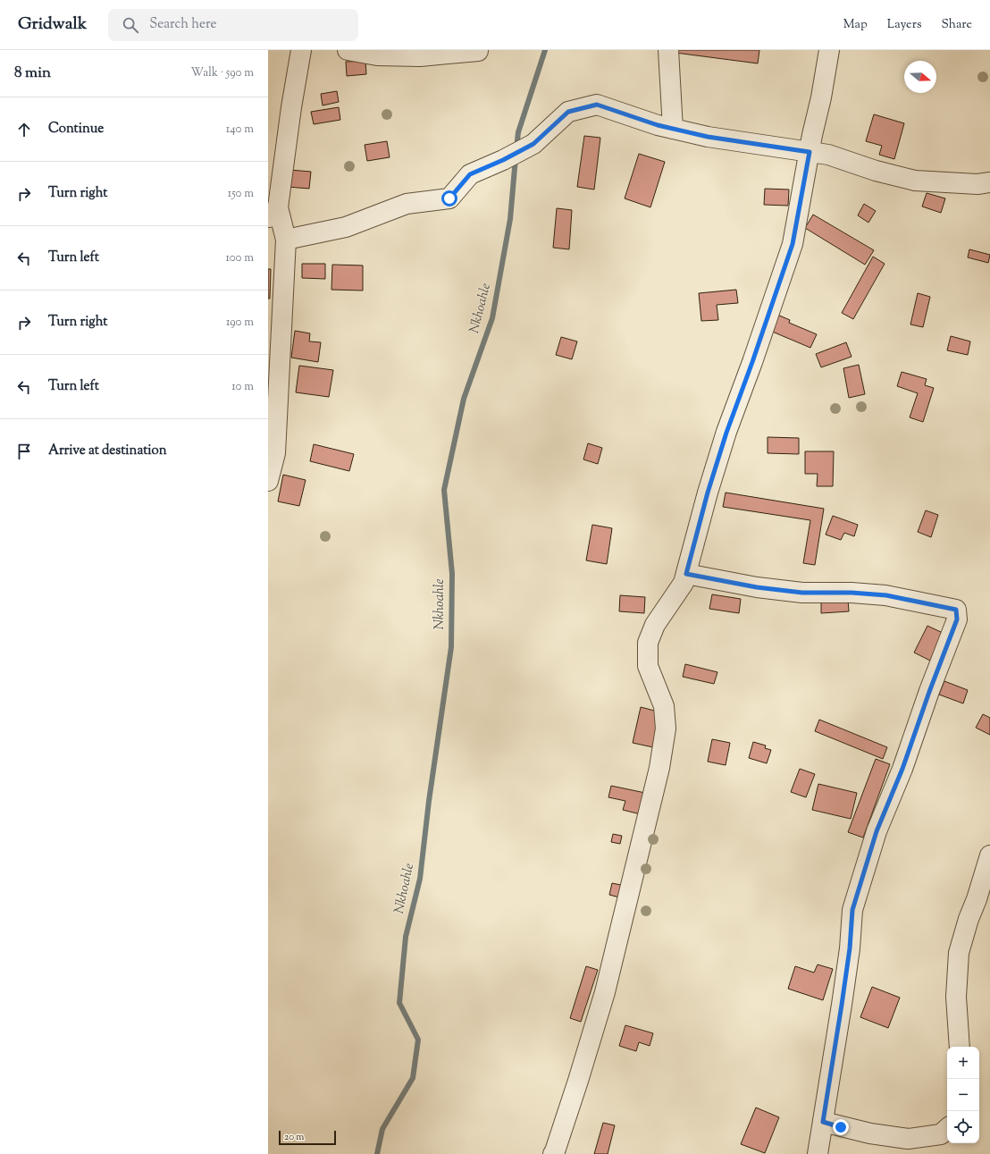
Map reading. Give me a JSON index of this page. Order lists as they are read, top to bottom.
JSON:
{
  "water": ["Nkhoahle"],
  "scale_bar": "20 m",
  "north": "right",
  "page": {
    "header": "Gridwalk",
    "search": "Search here",
    "nav": ["Map", "Layers", "Share"],
    "heading": ["8 min", "Walk · 590 m"],
    "list": [
      ["Continue", "140 m"],
      ["Turn right", "150 m"],
      ["Turn left", "100 m"],
      ["Turn right", "190 m"],
      ["Turn left", "10 m"],
      "Arrive at destination"
    ],
    "map_buttons": ["+", "−"],
    "scale": "20 m"
  }
}
